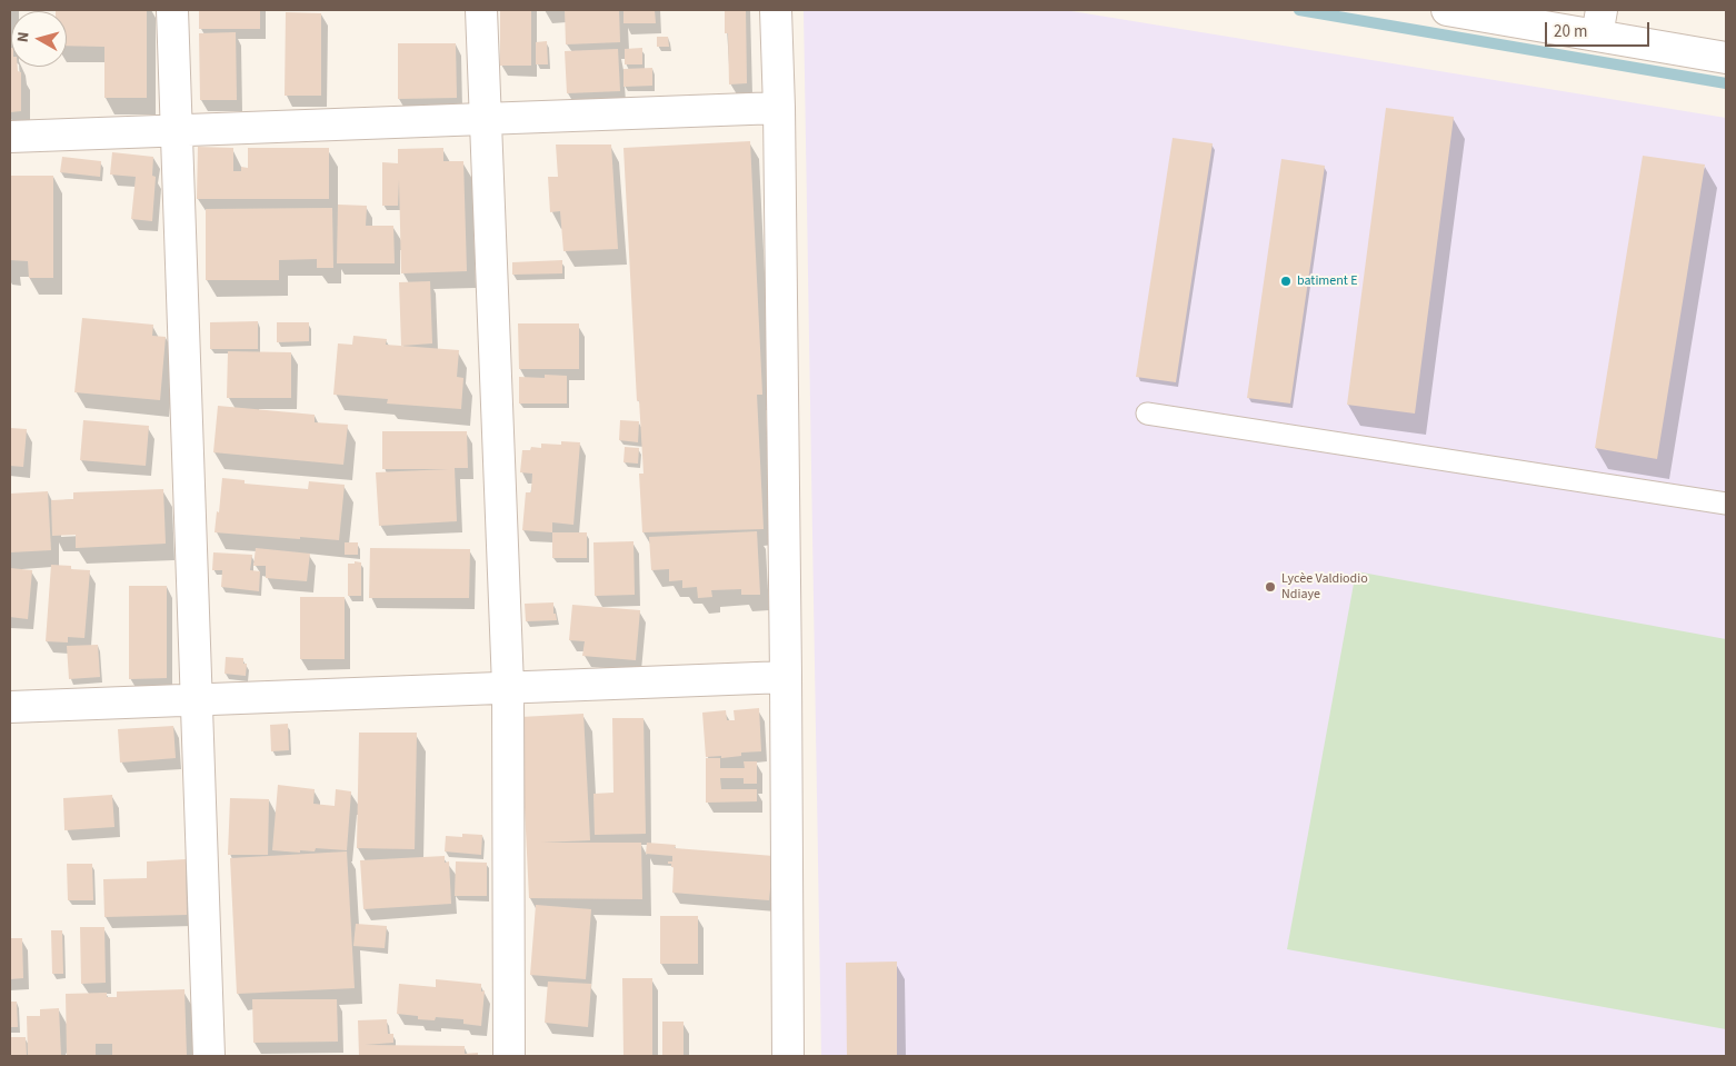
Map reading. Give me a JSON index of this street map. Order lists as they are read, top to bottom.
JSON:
{
  "places": ["batiment E", "Lycèe Valdiodio Ndiaye"],
  "scale_bar": "20 m",
  "north": "left"
}
